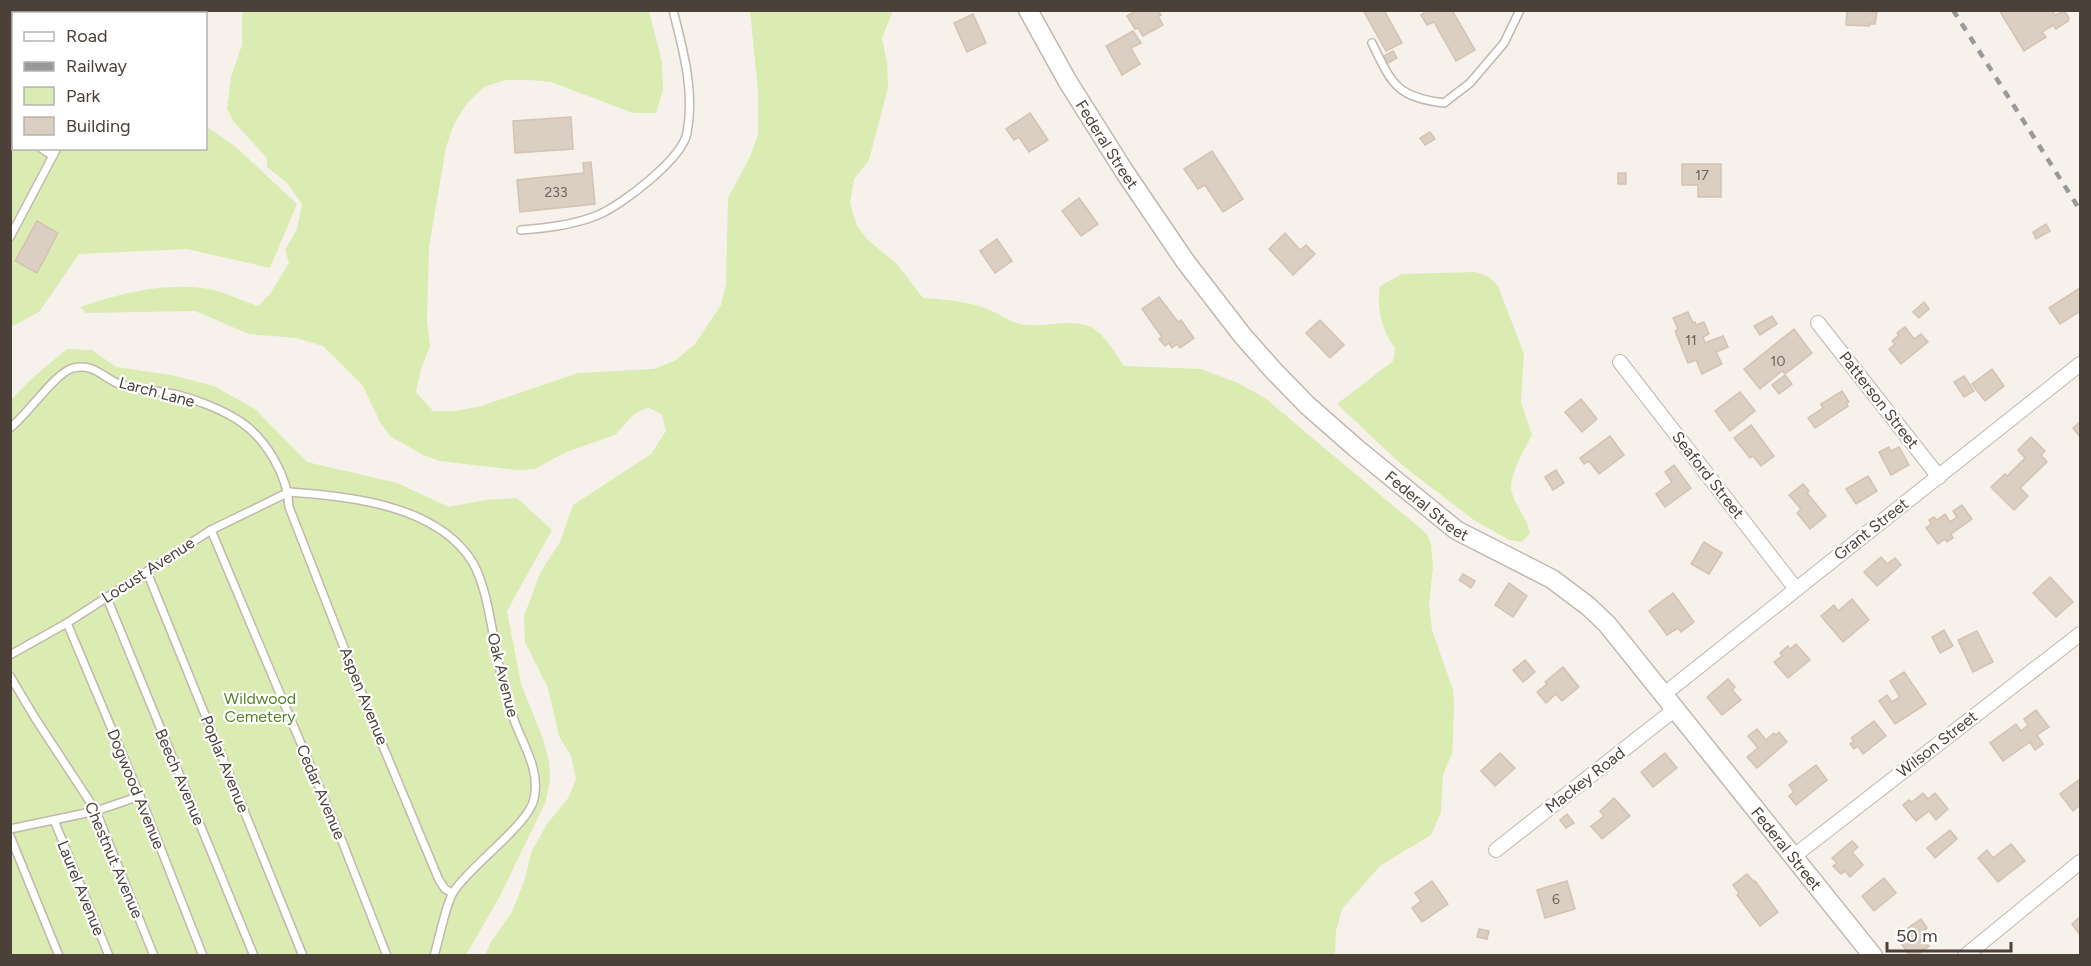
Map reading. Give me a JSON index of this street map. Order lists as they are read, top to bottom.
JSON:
{
  "streets": {
    "street": [
      "Federal Street",
      "Patterson Street",
      "Seaford Street",
      "Grant Street",
      "Wilson Street",
      "Mackey Road"
    ],
    "lane": [
      "Larch Lane",
      "Locust Avenue",
      "Oak Avenue",
      "Aspen Avenue",
      "Poplar Avenue",
      "Beech Avenue",
      "Dogwood Avenue",
      "Cedar Avenue",
      "Chestnut Avenue",
      "Laurel Avenue"
    ]
  },
  "crossings": [
    ["Federal Street", "Grant Street"],
    ["Federal Street", "Wilson Street"],
    ["Federal Street", "Mackey Road"],
    ["Larch Lane", "Locust Avenue"],
    ["Larch Lane", "Oak Avenue"],
    ["Larch Lane", "Aspen Avenue"],
    ["Patterson Street", "Grant Street"],
    ["Seaford Street", "Grant Street"],
    ["Grant Street", "Mackey Road"],
    ["Locust Avenue", "Oak Avenue"],
    ["Locust Avenue", "Aspen Avenue"],
    ["Locust Avenue", "Poplar Avenue"],
    ["Locust Avenue", "Beech Avenue"],
    ["Locust Avenue", "Dogwood Avenue"],
    ["Locust Avenue", "Cedar Avenue"],
    ["Oak Avenue", "Aspen Avenue"]
  ],
  "parks": ["Wildwood Cemetery"],
  "house_numbers": [
    "17",
    "233",
    "11",
    "10",
    "6"
  ],
  "legend": [
    "Road",
    "Railway",
    "Park",
    "Building"
  ],
  "scale_bar": "50 m"
}
